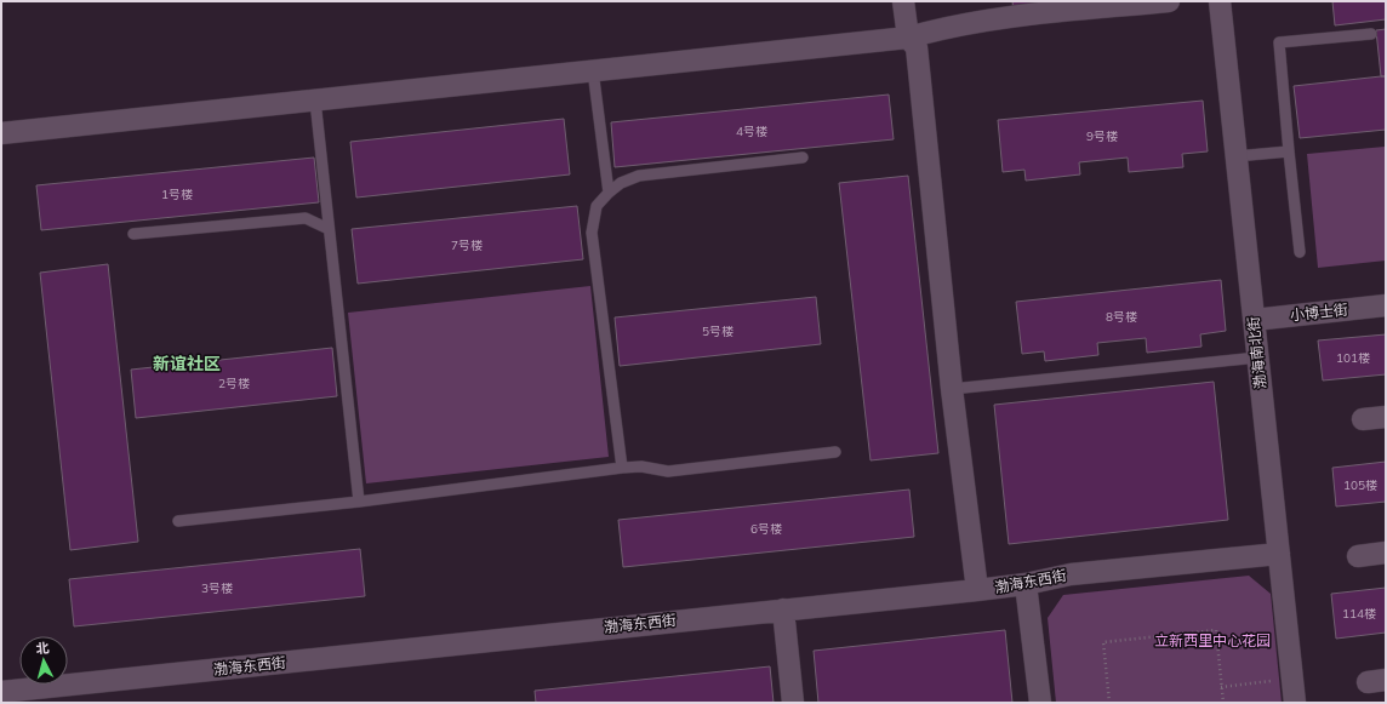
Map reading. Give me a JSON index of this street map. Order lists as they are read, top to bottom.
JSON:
{
  "streets": {
    "street": ["小博士街", "渤海南北街", "渤海东西街"]
  },
  "crossings": [
    ["小博士街", "渤海南北街"],
    ["渤海南北街", "渤海东西街"]
  ],
  "districts": ["新谊社区"],
  "parks": ["立新西里中心花园"],
  "house_numbers": [
    "4号楼",
    "9号楼",
    "1号楼",
    "7号楼",
    "8号楼",
    "5号楼",
    "101楼",
    "2号楼",
    "105楼",
    "6号楼",
    "3号楼",
    "114楼"
  ],
  "north": "top"
}
